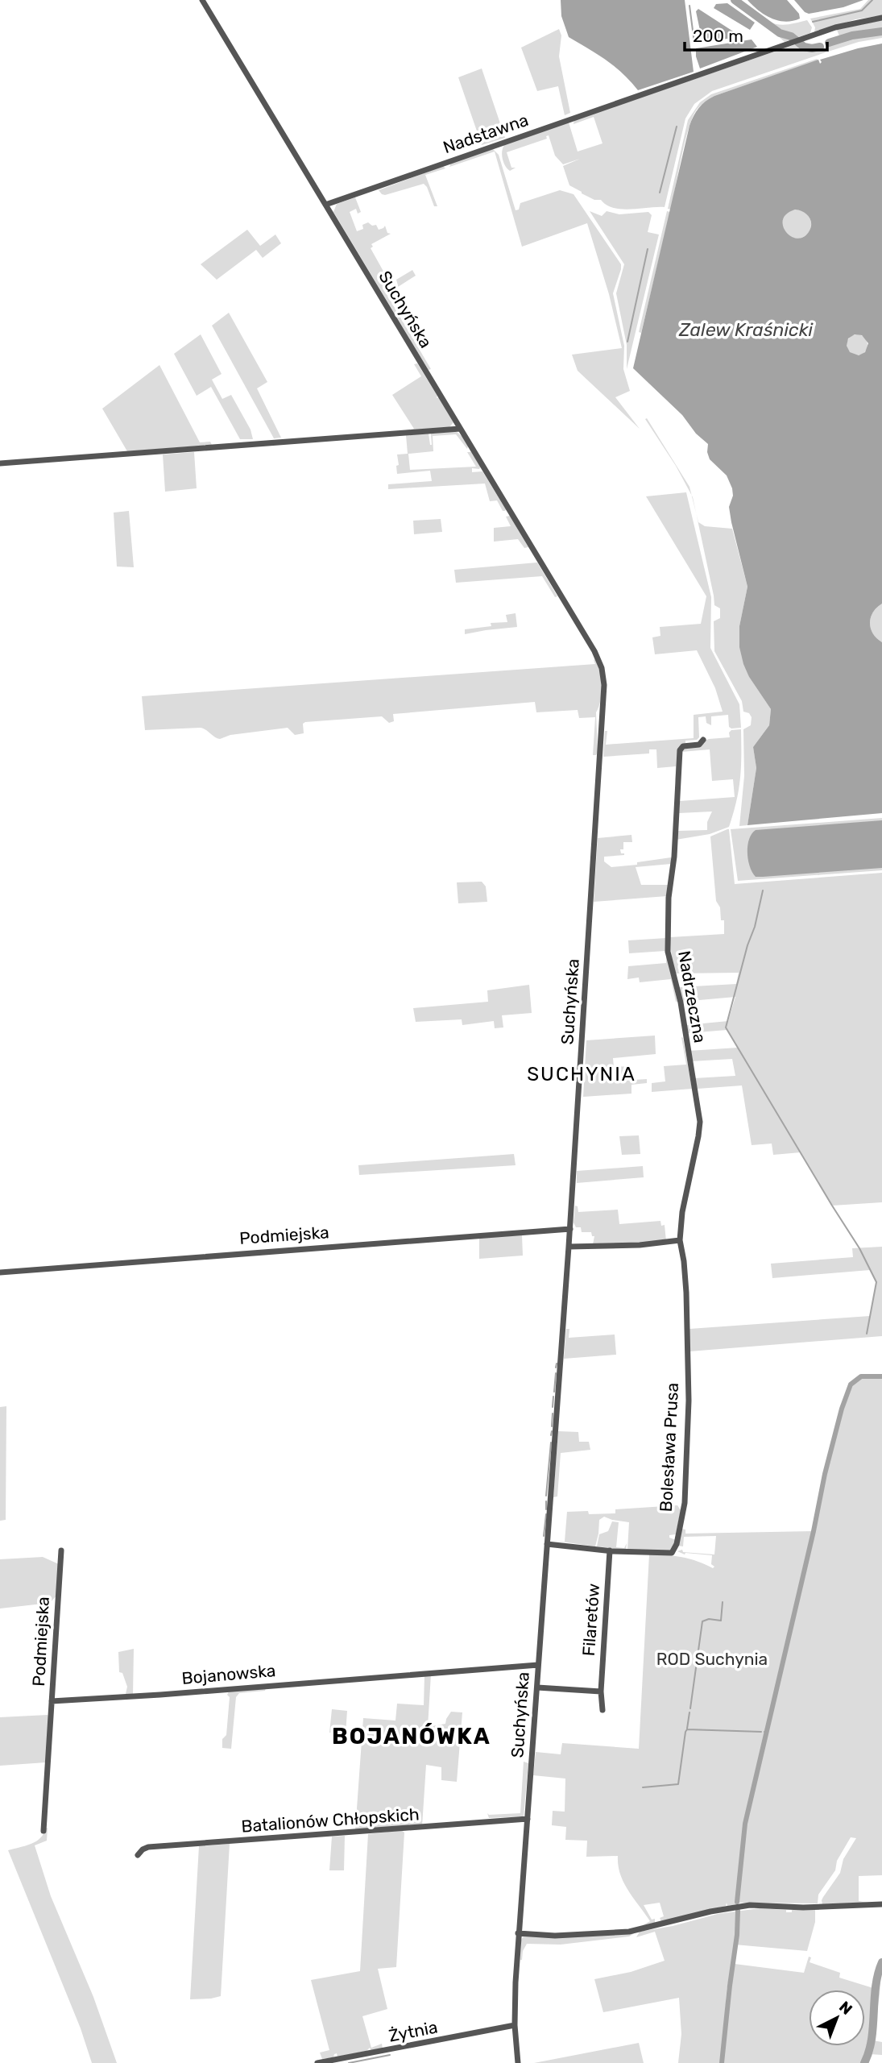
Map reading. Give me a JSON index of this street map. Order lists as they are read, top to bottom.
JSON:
{
  "streets": {
    "street": [
      "Nadstawna",
      "Suchyńska",
      "Nadrzeczna",
      "Podmiejska",
      "Bolesława Prusa",
      "Filaretów",
      "Bojanowska",
      "Batalionów Chłopskich",
      "Żytnia"
    ]
  },
  "crossings": [
    ["Nadstawna", "Suchyńska"],
    ["Suchyńska", "Podmiejska"],
    ["Suchyńska", "Bolesława Prusa"],
    ["Suchyńska", "Bojanowska"],
    ["Suchyńska", "Batalionów Chłopskich"],
    ["Suchyńska", "Żytnia"],
    ["Nadrzeczna", "Bolesława Prusa"],
    ["Podmiejska", "Bojanowska"],
    ["Bolesława Prusa", "Filaretów"]
  ],
  "districts": ["SUCHYNIA", "BOJANÓWKA"],
  "water": ["Zalew Kraśnicki"],
  "parks": ["ROD Suchynia"],
  "scale_bar": "200 m",
  "north": "top right"
}
